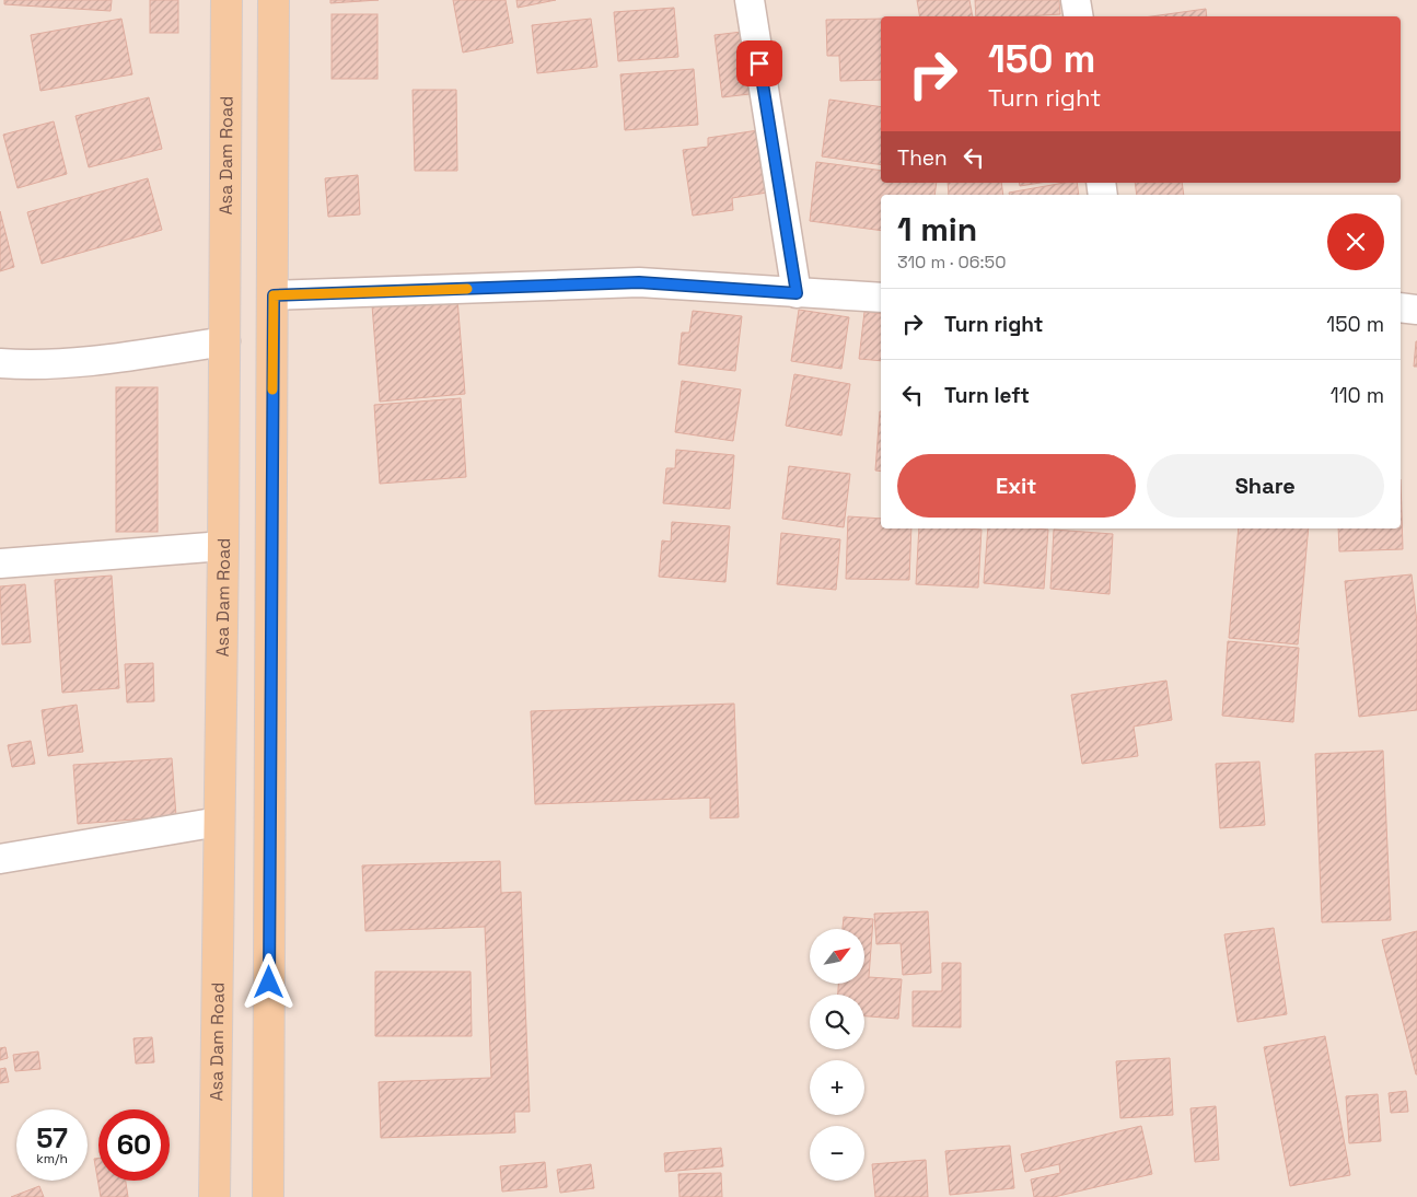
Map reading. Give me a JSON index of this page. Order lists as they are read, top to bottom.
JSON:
{
  "streets": {
    "main road": ["Asa Dam Road"]
  },
  "north": "top right",
  "page": {
    "turn": ["150 m", "Turn right"],
    "then": "Then",
    "heading": ["1 min", "310 m · 06:50"],
    "list": [
      {
        "name": "Turn right",
        "value": "150 m"
      },
      {
        "name": "Turn left",
        "value": "110 m"
      }
    ],
    "buttons": ["Exit", "Share"],
    "map_buttons": ["+", "−"],
    "speed": "57 km/h",
    "limit": "60"
  }
}
